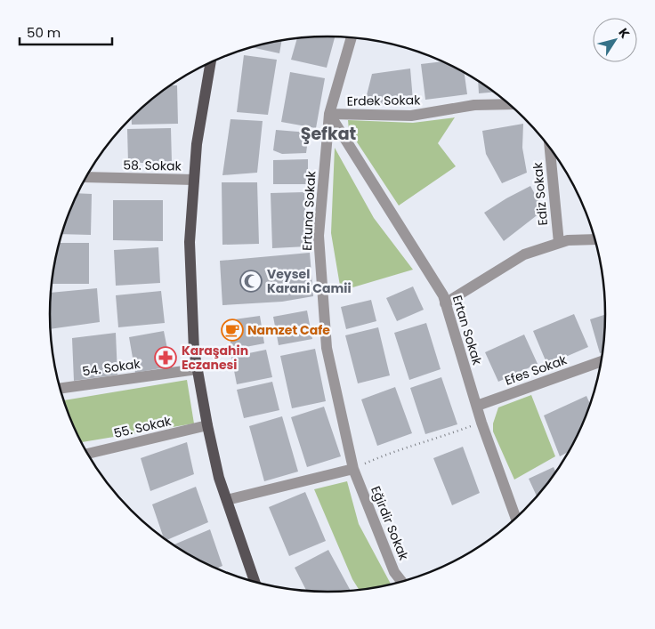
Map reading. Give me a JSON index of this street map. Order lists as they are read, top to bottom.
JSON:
{
  "streets": {
    "street": [
      "Erdek Sokak",
      "58. Sokak",
      "Ediz Sokak",
      "Ertuna Sokak",
      "Ertan Sokak",
      "54. Sokak",
      "Efes Sokak",
      "55. Sokak",
      "Eğirdir Sokak"
    ]
  },
  "crossings": [
    ["Erdek Sokak", "Ertuna Sokak"],
    ["Erdek Sokak", "Ertan Sokak"],
    ["Ertuna Sokak", "Ertan Sokak"],
    ["Ertuna Sokak", "Eğirdir Sokak"],
    ["Ertan Sokak", "Efes Sokak"]
  ],
  "districts": ["Şefkat"],
  "places": {
    "mosque": ["Veysel Karani Camii"],
    "cafe": ["Namzet Cafe"],
    "pharmacy": ["Karaşahin Eczanesi"]
  },
  "scale_bar": "50 m",
  "north": "top right"
}
